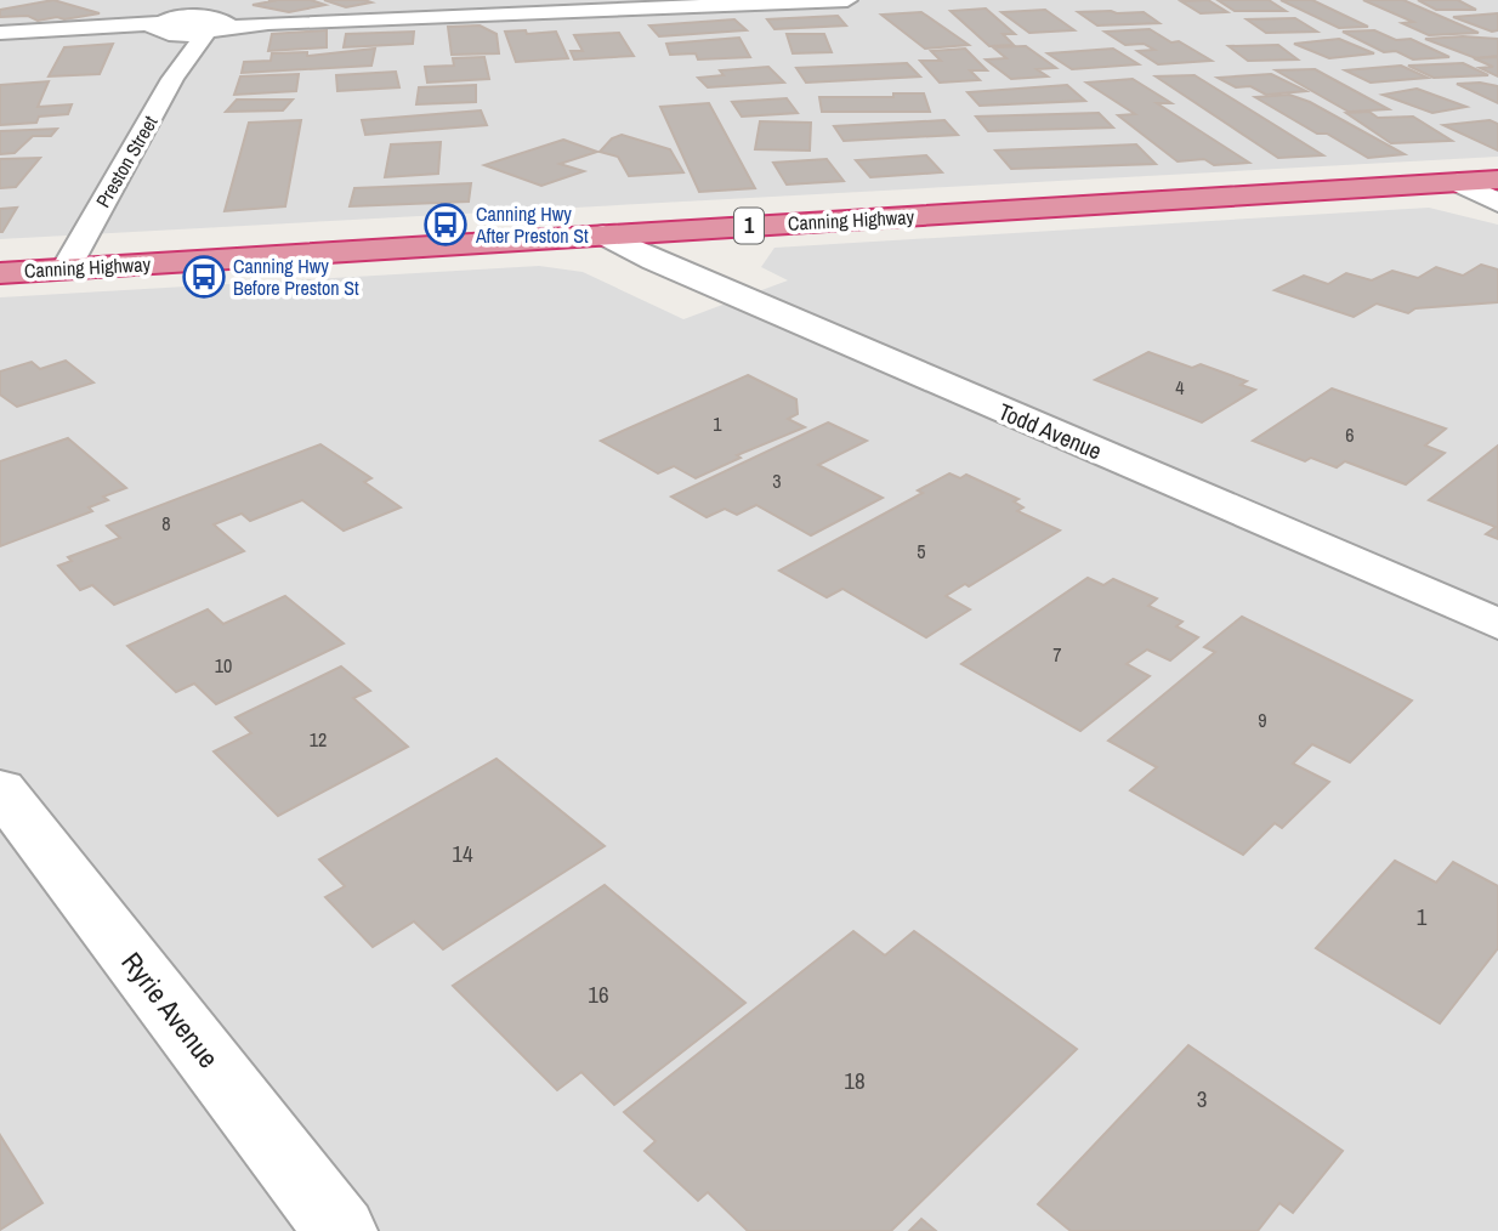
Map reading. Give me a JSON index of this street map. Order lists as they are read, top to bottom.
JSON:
{
  "streets": {
    "highway": ["Canning Highway", "1"],
    "street": ["Preston Street", "Todd Avenue", "Ryrie Avenue"]
  },
  "crossings": [
    ["Preston Street", "Canning Highway"],
    ["Canning Highway", "Todd Avenue"]
  ],
  "places": {
    "bus stop": ["Canning Hwy After Preston St", "Canning Hwy Before Preston St"]
  },
  "house_numbers": [
    "4",
    "1",
    "6",
    "3",
    "8",
    "5",
    "7",
    "10",
    "9",
    "12",
    "14",
    "1",
    "16",
    "18",
    "3"
  ]
}
